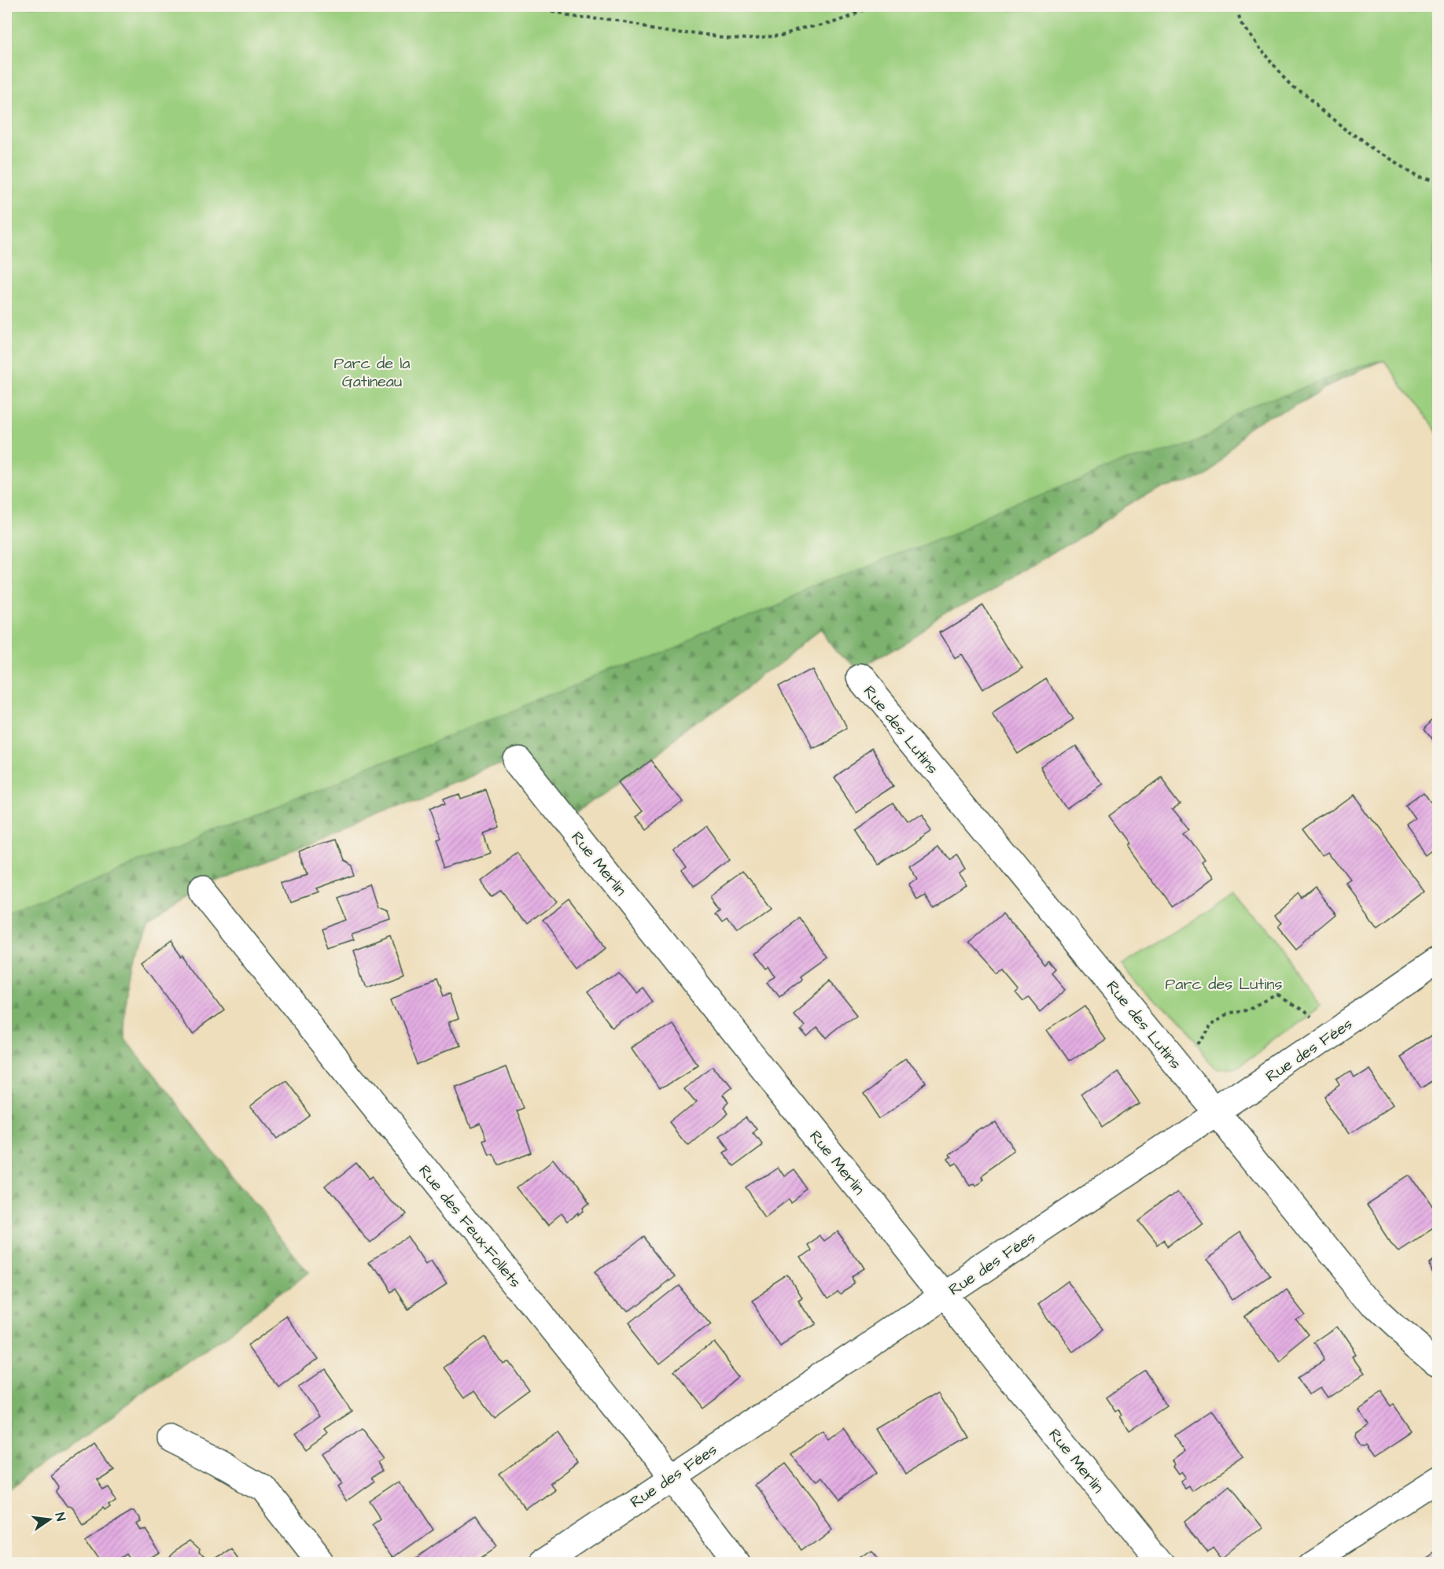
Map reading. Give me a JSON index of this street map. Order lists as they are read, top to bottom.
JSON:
{
  "streets": {
    "street": [
      "Rue des Lutins",
      "Rue Merlin",
      "Rue des Fées",
      "Rue des Feux-Follets"
    ]
  },
  "crossings": [
    ["Rue des Lutins", "Rue des Fées"],
    ["Rue Merlin", "Rue des Fées"],
    ["Rue des Fées", "Rue des Feux-Follets"]
  ],
  "parks": ["Parc de la Gatineau", "Parc des Lutins"],
  "north": "right"
}
